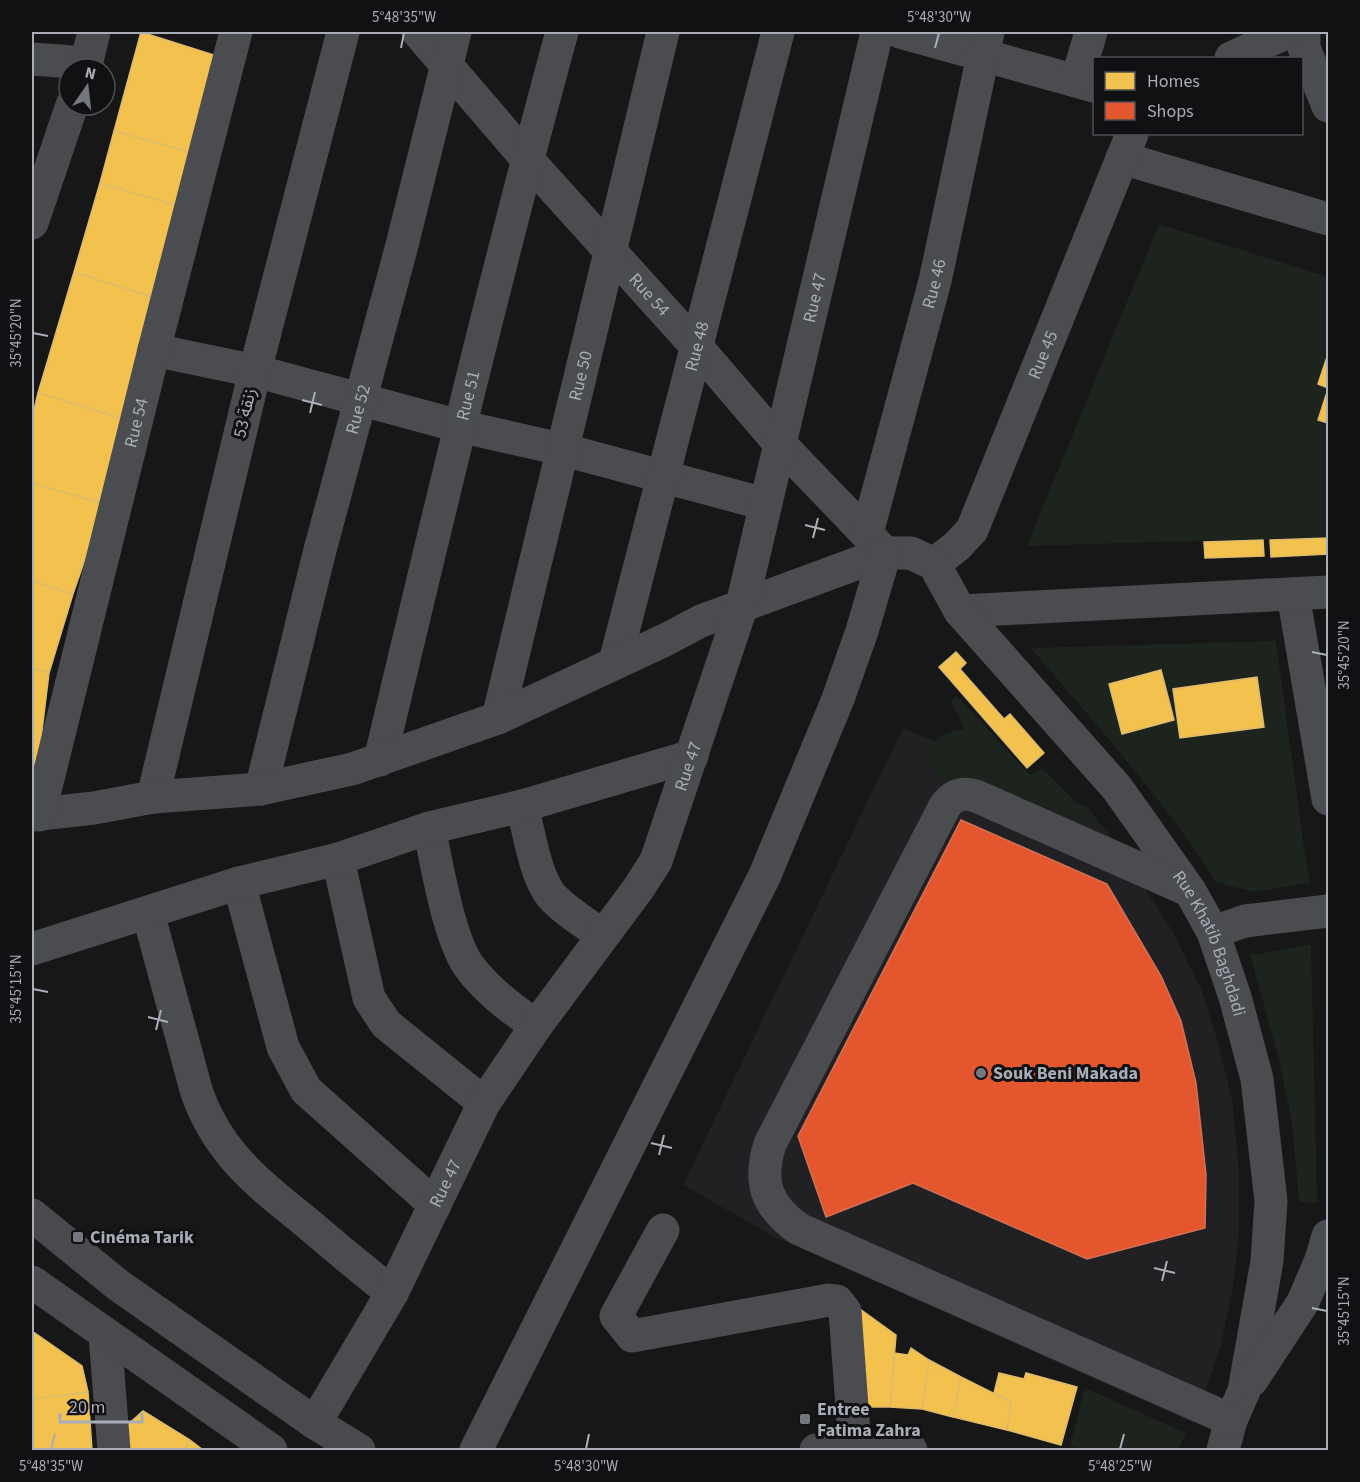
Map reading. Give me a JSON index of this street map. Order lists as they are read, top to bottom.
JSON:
{
  "streets": {
    "street": [
      "Rue 46",
      "Rue 54",
      "Rue 47",
      "Rue 48",
      "Rue 45",
      "Rue 50",
      "Rue 51",
      "Rue 52",
      "زنقة 53",
      "Rue Khatib Baghdadi"
    ]
  },
  "crossings": [
    ["Rue 46", "Rue 54"],
    ["Rue 54", "Rue 47"],
    ["Rue 54", "Rue 48"],
    ["Rue 54", "Rue 50"],
    ["Rue 54", "Rue 51"],
    ["Rue 54", "Rue 52"],
    ["Rue 45", "Rue Khatib Baghdadi"]
  ],
  "places": {
    "other": ["Souk Beni Makada"],
    "transit": ["Cinéma Tarik", "Entree Fatima Zahra"]
  },
  "legend": ["Homes", "Shops"],
  "scale_bar": "20 m",
  "north": "top",
  "coordinates": [
    "5°48'35\"W",
    "5°48'30\"W",
    "35°45'20\"N",
    "35°45'15\"N",
    "5°48'25\"W"
  ]
}
